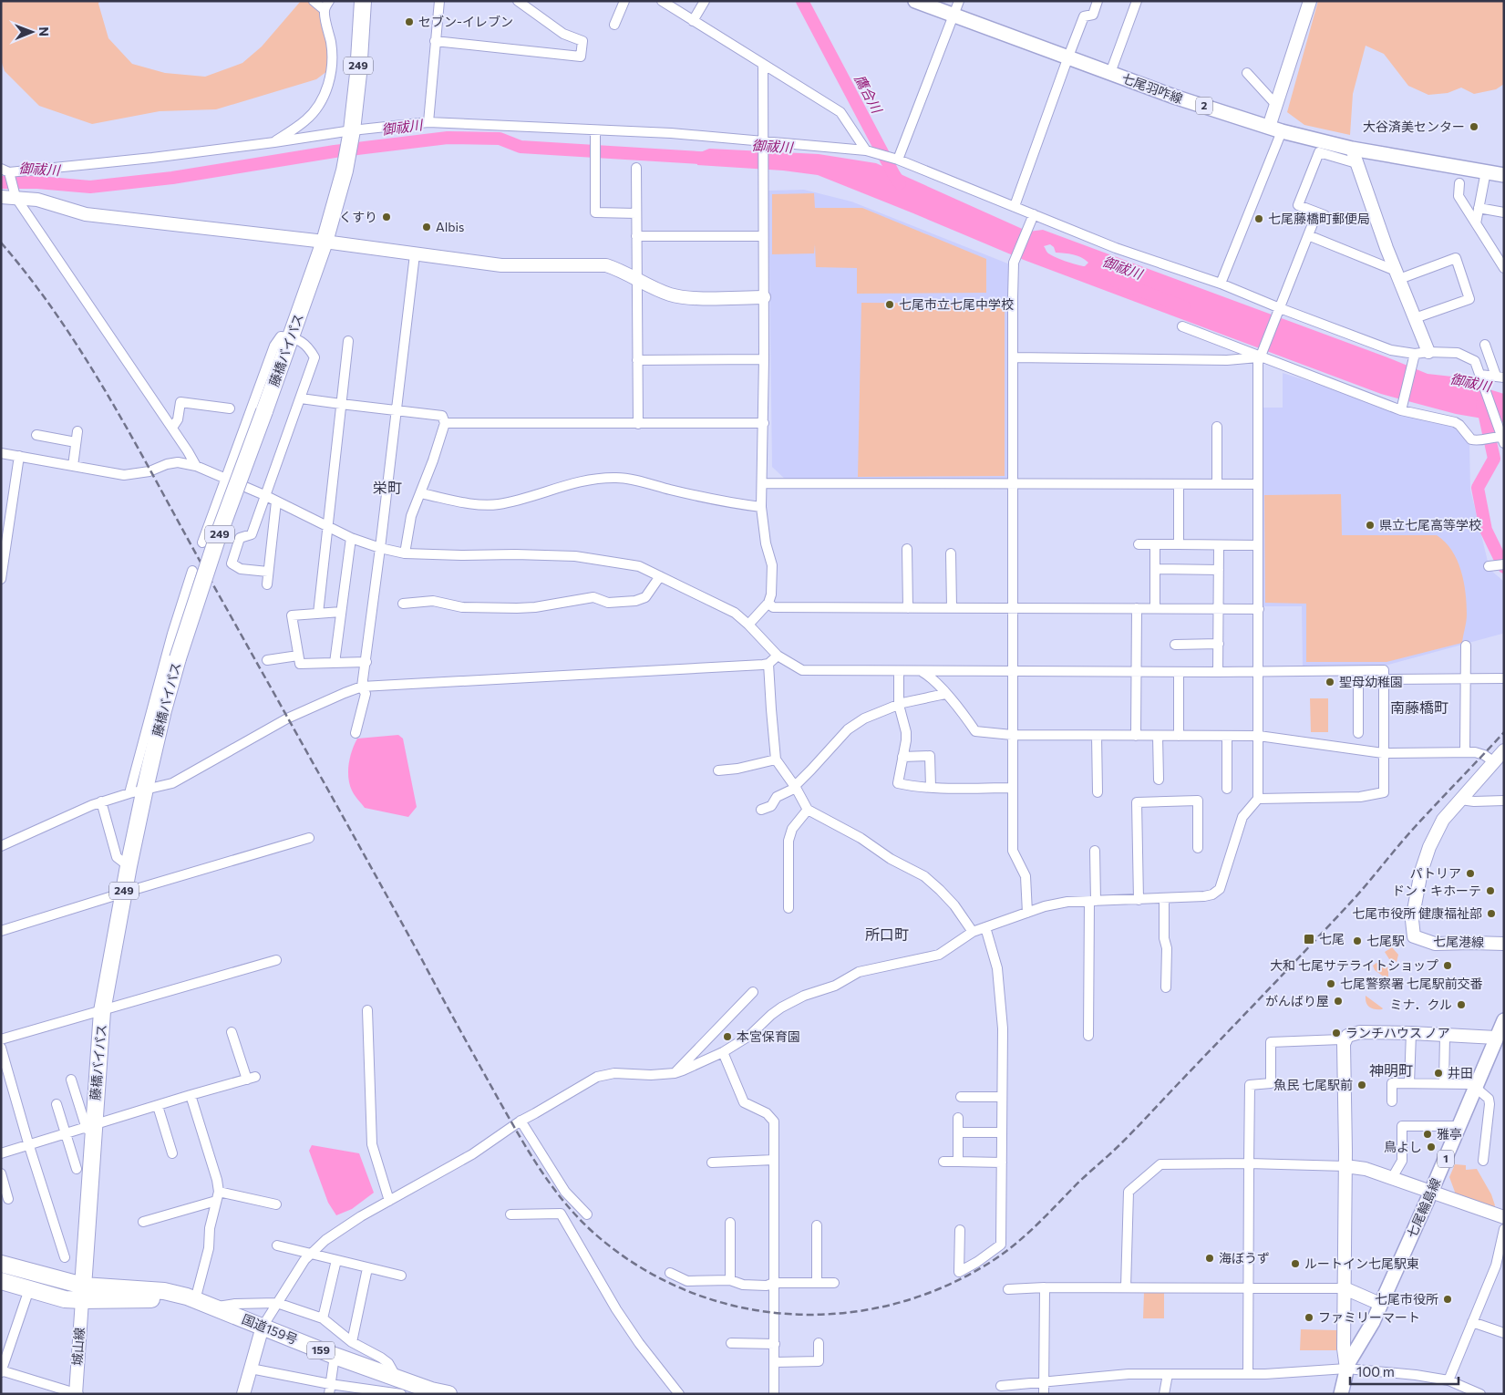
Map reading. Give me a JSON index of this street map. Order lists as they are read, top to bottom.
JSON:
{
  "streets": {
    "highway": [
      "249",
      "藤橋バイパス",
      "国道159号",
      "159"
    ],
    "main road": [
      "七尾羽咋線",
      "2",
      "1",
      "七尾輪島線"
    ],
    "street": ["七尾港線", "城山線"]
  },
  "crossings": [
    ["藤橋バイパス", "国道159号"],
    ["藤橋バイパス", "城山線"],
    ["藤橋バイパス", "159"],
    ["国道159号", "城山線"],
    ["国道159号", "159"],
    ["城山線", "159"]
  ],
  "districts": [
    "栄町",
    "南藤橋町",
    "所口町",
    "神明町"
  ],
  "water": ["鷹合川", "御祓川"],
  "places": {
    "other": [
      "セブン-イレブン",
      "大谷済美センター",
      "くすり",
      "七尾藤橋町郵便局",
      "Albis",
      "七尾市立七尾中学校",
      "県立七尾高等学校",
      "聖母幼稚園",
      "パトリア",
      "ドン・キホーテ",
      "七尾市役所 健康福祉部",
      "七尾駅",
      "大和 七尾サテライトショップ",
      "七尾警察署 七尾駅前交番",
      "がんばり屋",
      "ミナ．クル",
      "ランチハウス ノア",
      "本宮保育園",
      "井田",
      "魚民 七尾駅前",
      "雅亭",
      "鳥よし",
      "海ぼうず",
      "ルートイン七尾駅東",
      "七尾市役所",
      "ファミリーマート"
    ],
    "transit": ["七尾"]
  },
  "scale_bar": "100 m",
  "north": "right"
}
